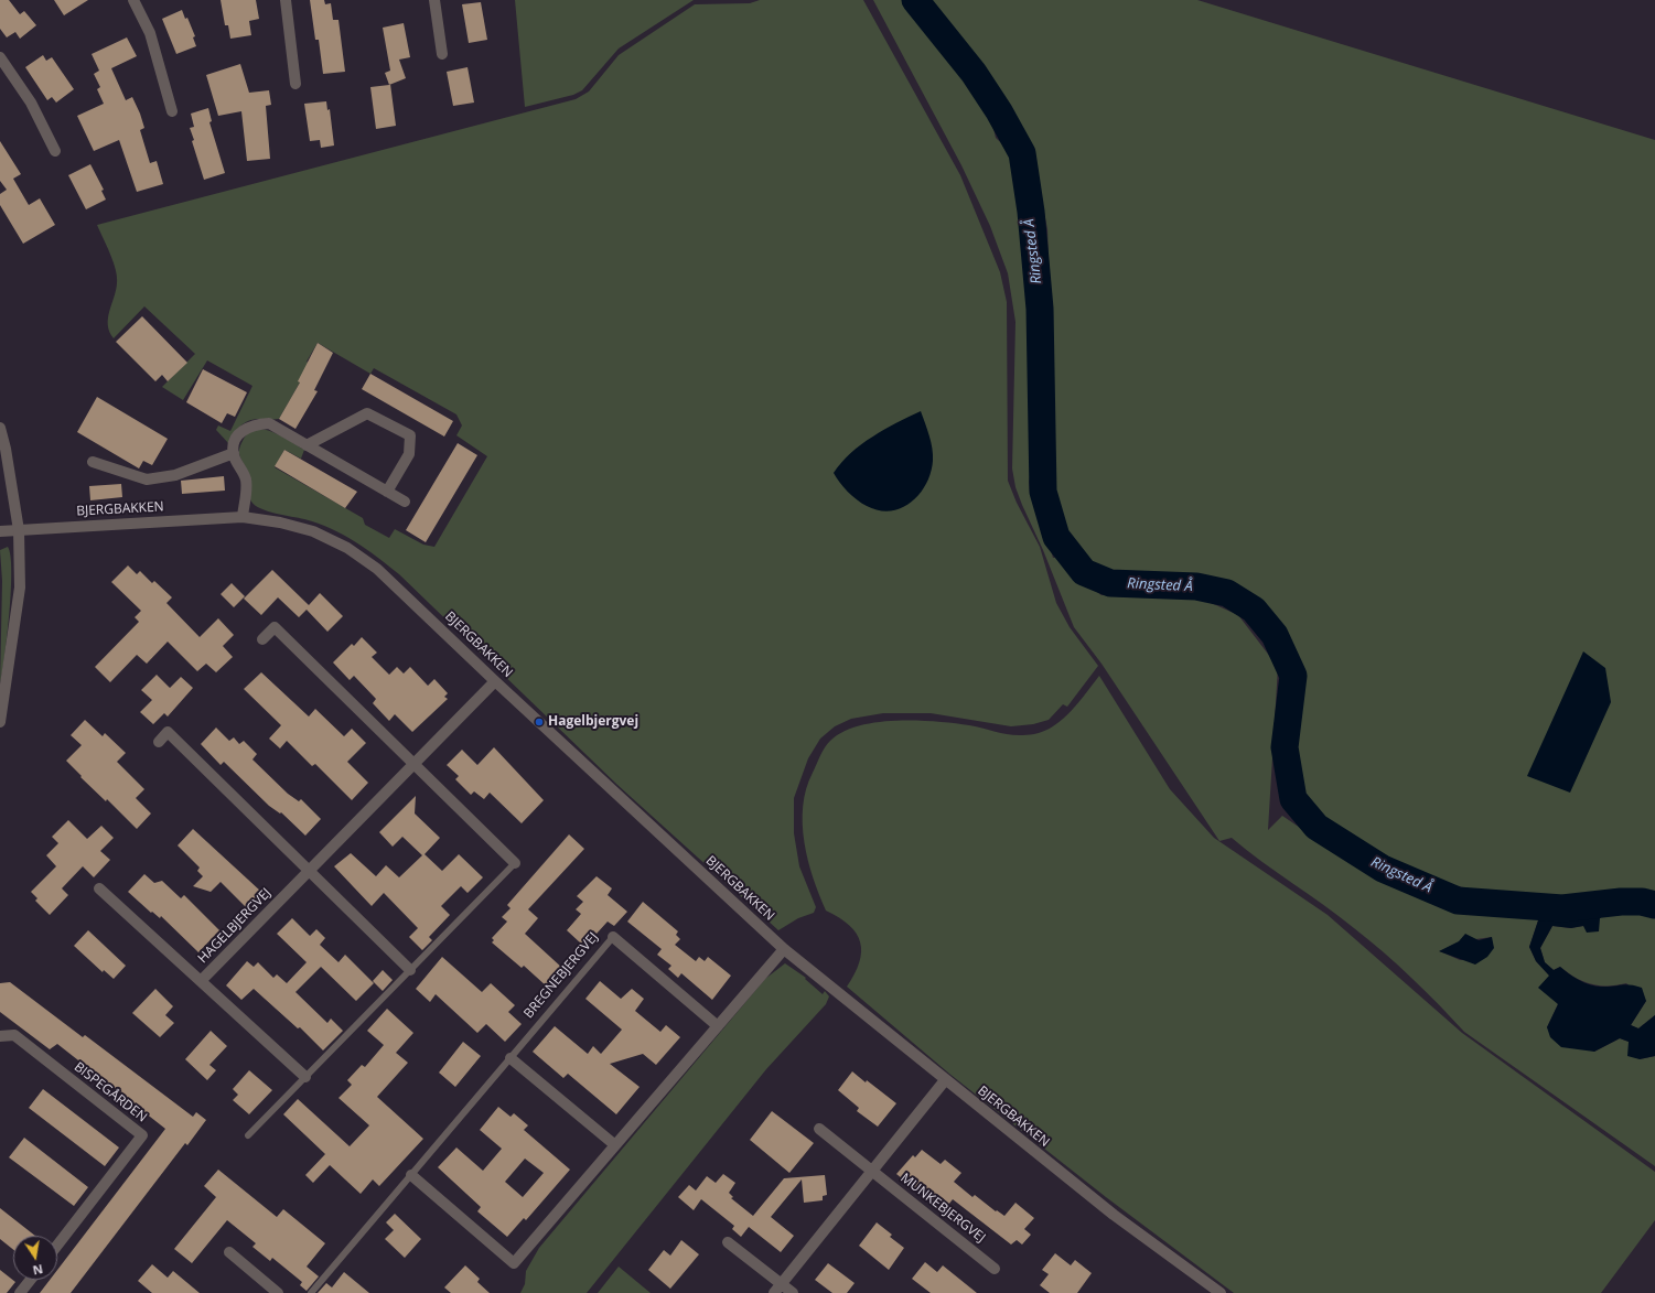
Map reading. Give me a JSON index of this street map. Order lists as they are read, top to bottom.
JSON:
{
  "streets": {
    "street": [
      "BJERGBAKKEN",
      "HAGELBJERGVEJ",
      "BREGNEBJERGVEJ",
      "BISPEGÅRDEN",
      "MUNKEBJERGVEJ"
    ]
  },
  "crossings": [
    ["BJERGBAKKEN", "HAGELBJERGVEJ"]
  ],
  "water": ["Ringsted Å"],
  "places": ["Hagelbjergvej"],
  "north": "bottom"
}
